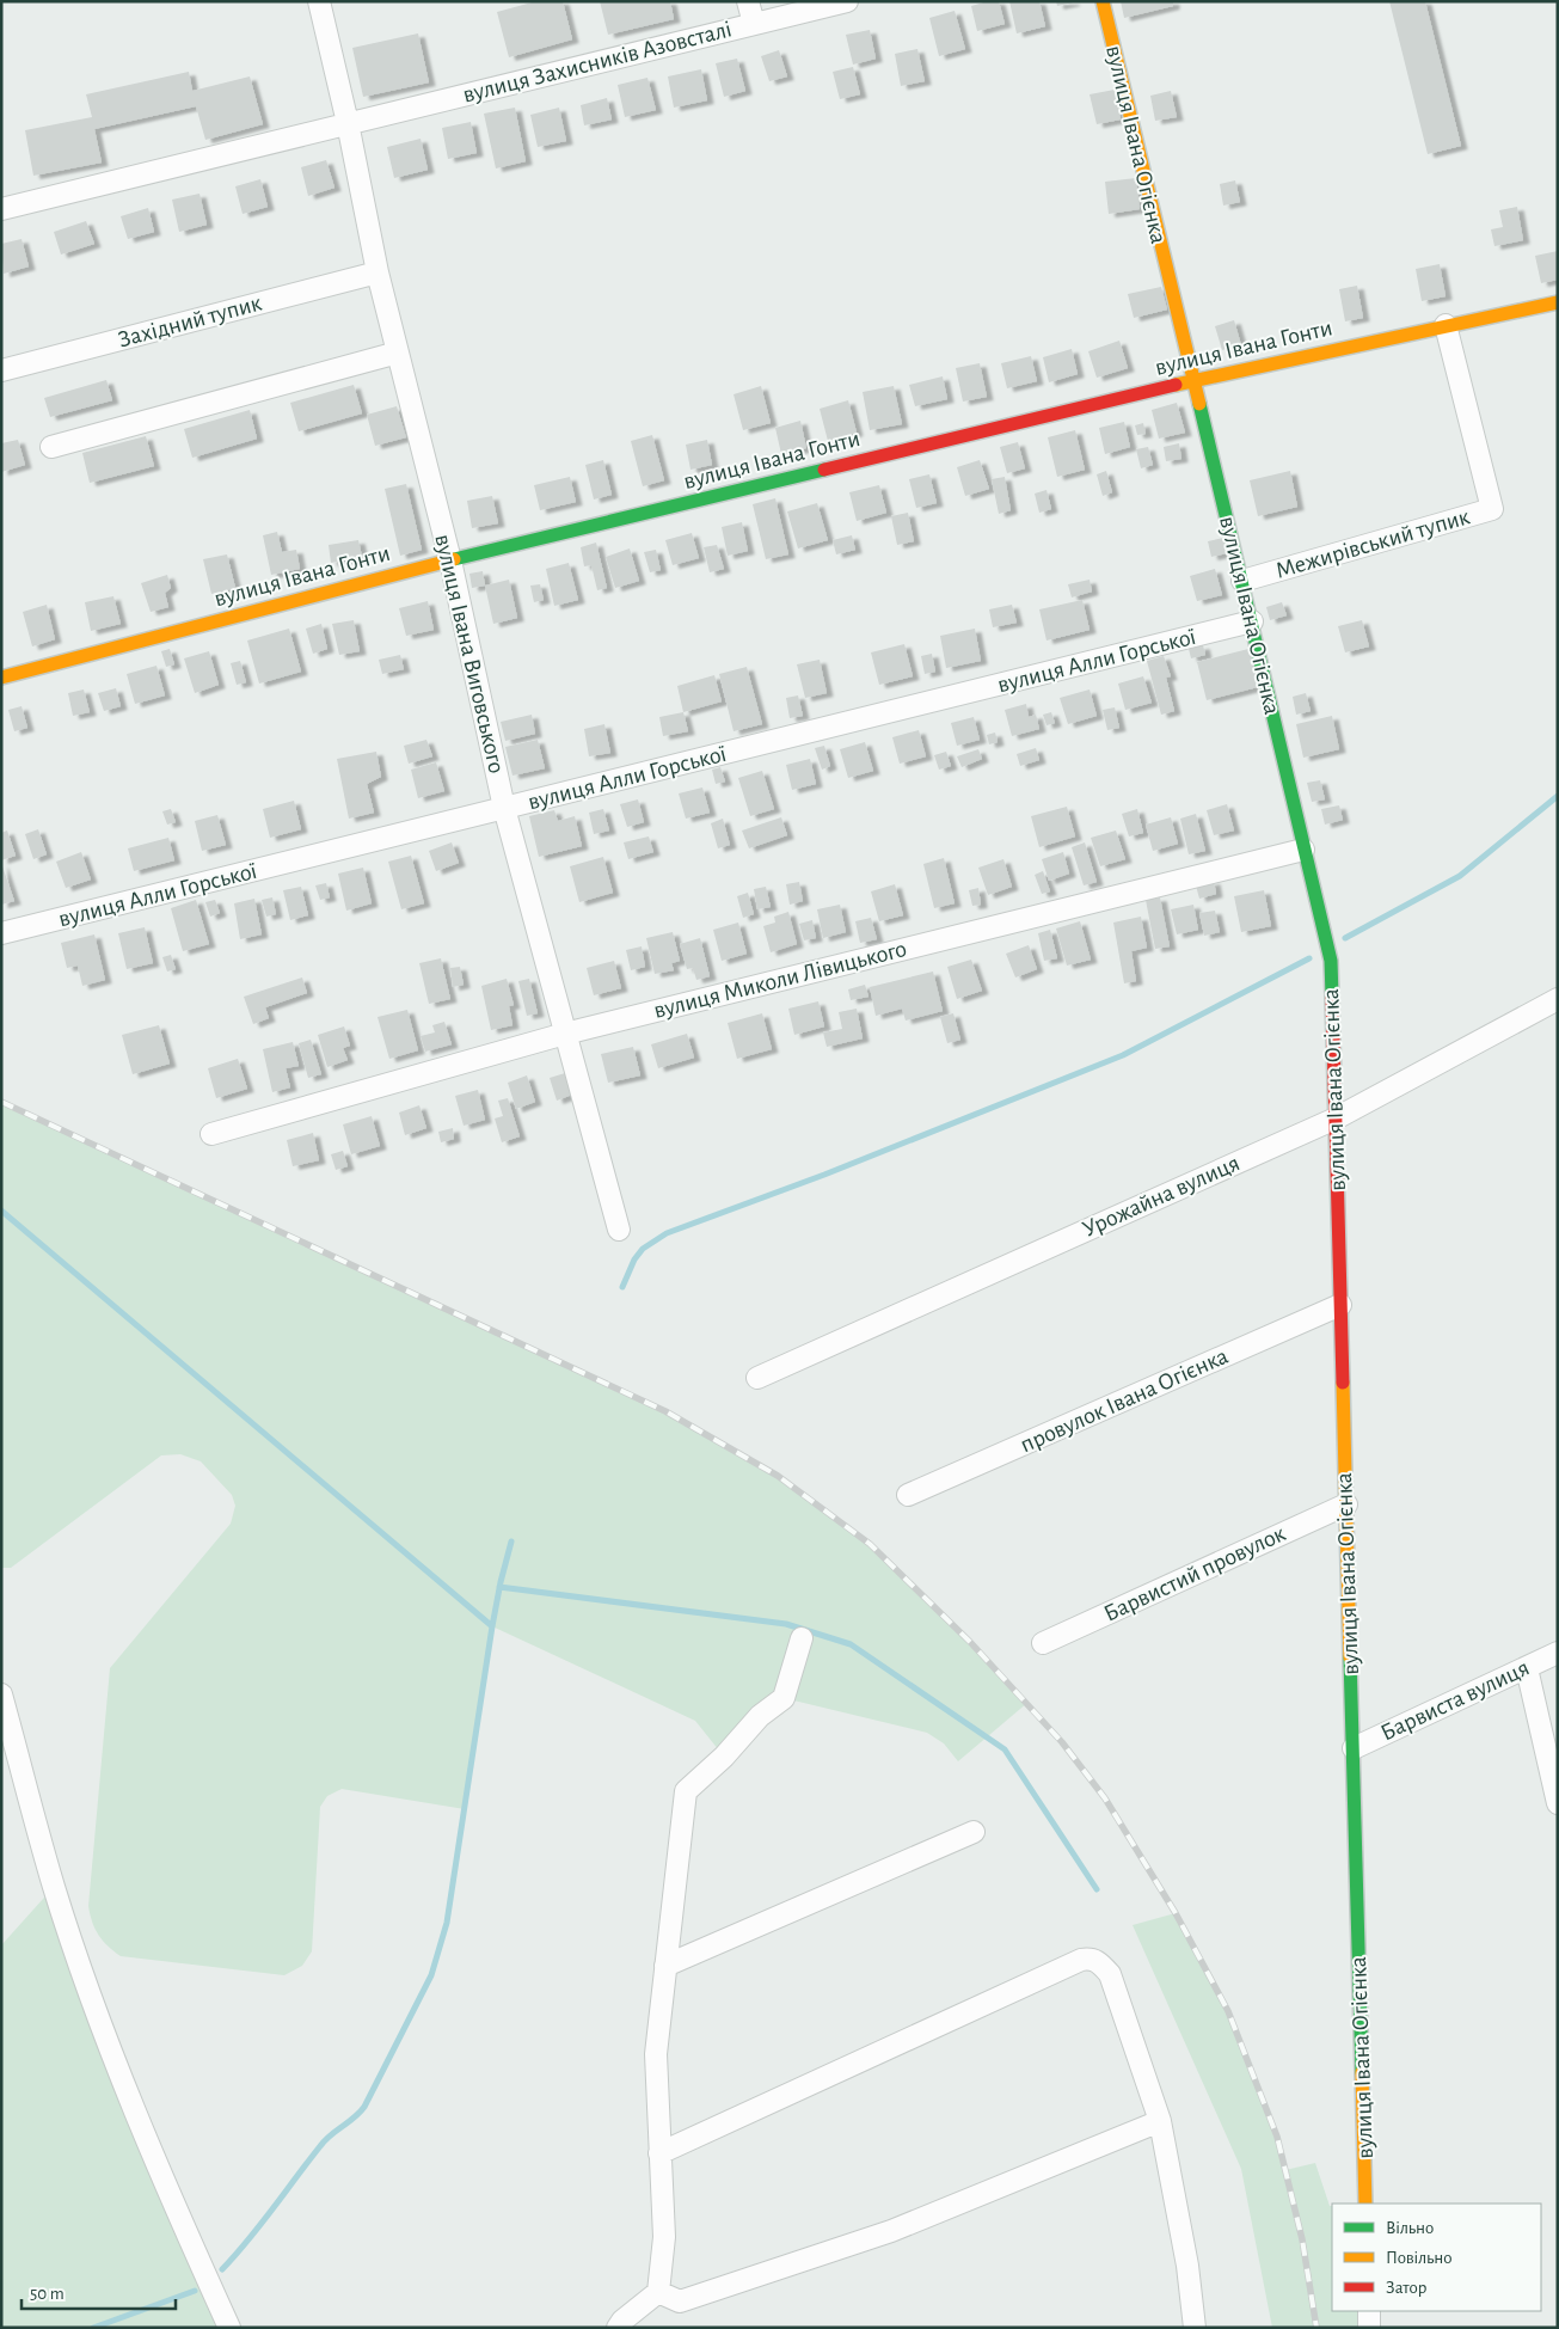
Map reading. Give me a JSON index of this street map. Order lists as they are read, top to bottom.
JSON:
{
  "streets": {
    "street": [
      "вулиця Захисників Азовсталі",
      "вулиця Івана Огієнка",
      "Західний тупик",
      "вулиця Івана Гонти",
      "Межирівський тупик",
      "вулиця Івана Виговського",
      "вулиця Алли Горської",
      "вулиця Миколи Лівицького",
      "Урожайна вулиця",
      "провулок Івана Огієнка",
      "Барвистий провулок",
      "Барвиста вулиця"
    ]
  },
  "crossings": [
    ["вулиця Захисників Азовсталі", "вулиця Івана Виговського"],
    ["вулиця Івана Огієнка", "вулиця Івана Гонти"],
    ["вулиця Івана Огієнка", "Межирівський тупик"],
    ["вулиця Івана Огієнка", "вулиця Алли Горської"],
    ["вулиця Івана Огієнка", "вулиця Миколи Лівицького"],
    ["вулиця Івана Огієнка", "Урожайна вулиця"],
    ["вулиця Івана Огієнка", "провулок Івана Огієнка"],
    ["вулиця Івана Огієнка", "Барвистий провулок"],
    ["вулиця Івана Огієнка", "Барвиста вулиця"],
    ["Західний тупик", "вулиця Івана Виговського"],
    ["вулиця Івана Гонти", "Межирівський тупик"],
    ["вулиця Івана Гонти", "вулиця Івана Виговського"],
    ["вулиця Івана Виговського", "вулиця Алли Горської"],
    ["вулиця Івана Виговського", "вулиця Миколи Лівицького"]
  ],
  "legend": ["Вільно", "Повільно", "Затор"],
  "scale_bar": "50 m"
}
